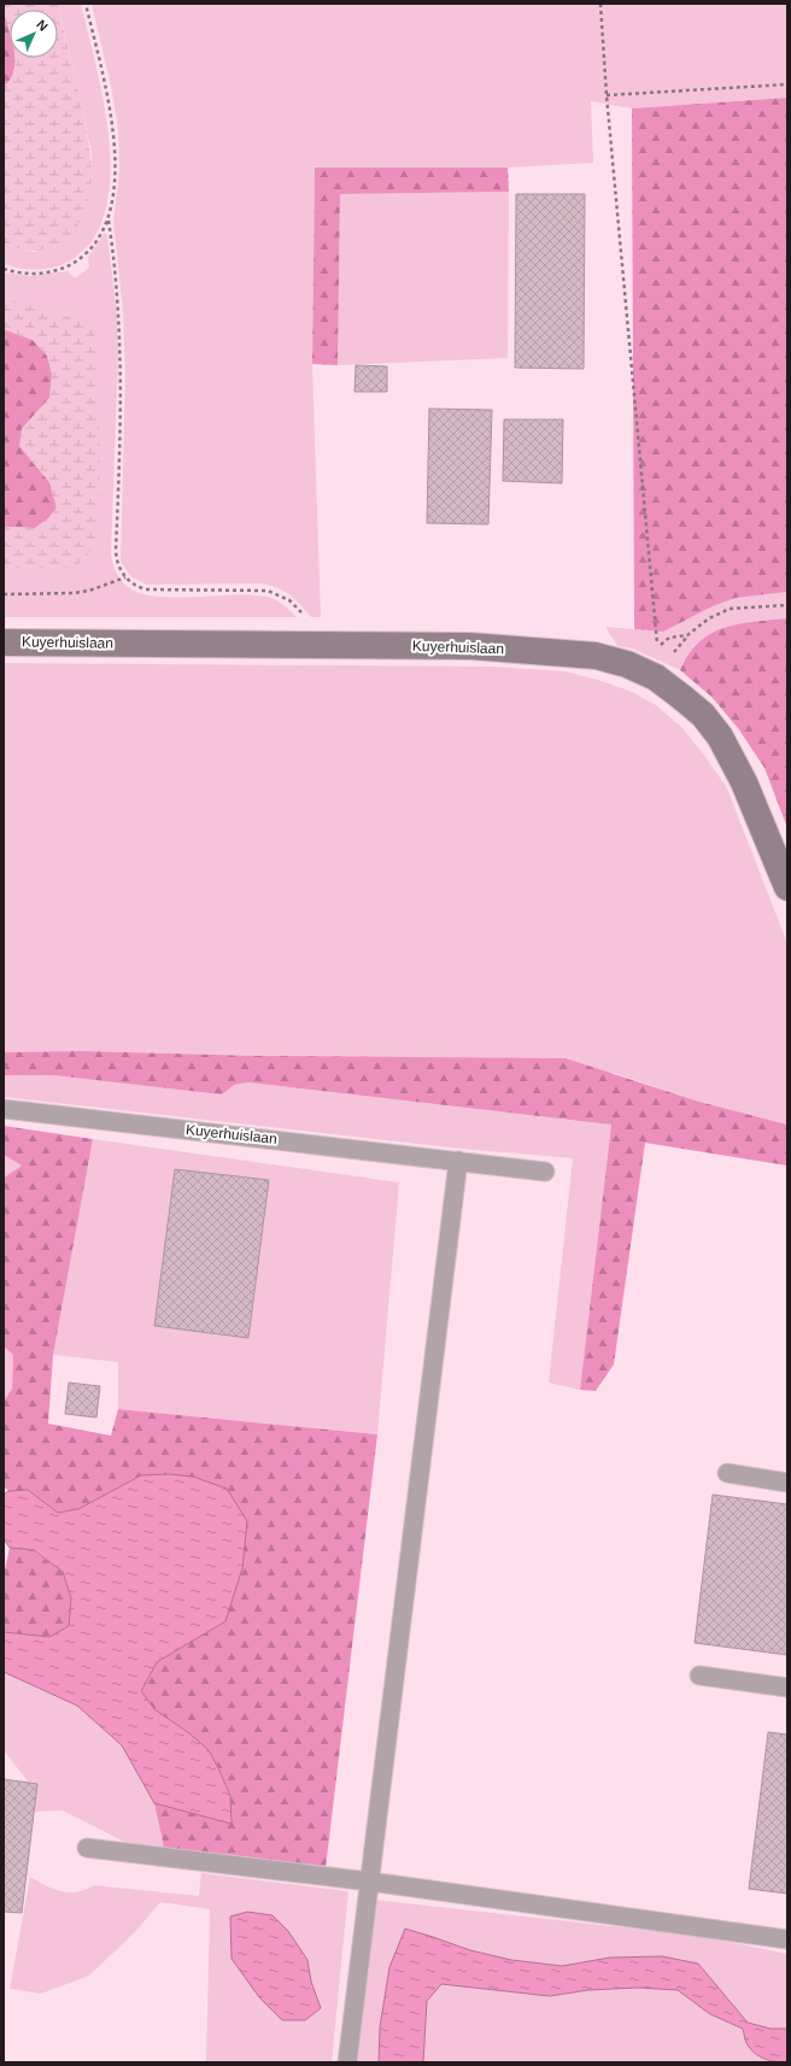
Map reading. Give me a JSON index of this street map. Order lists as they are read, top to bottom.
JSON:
{
  "streets": {
    "street": ["Kuyerhuislaan"]
  },
  "north": "top right"
}
